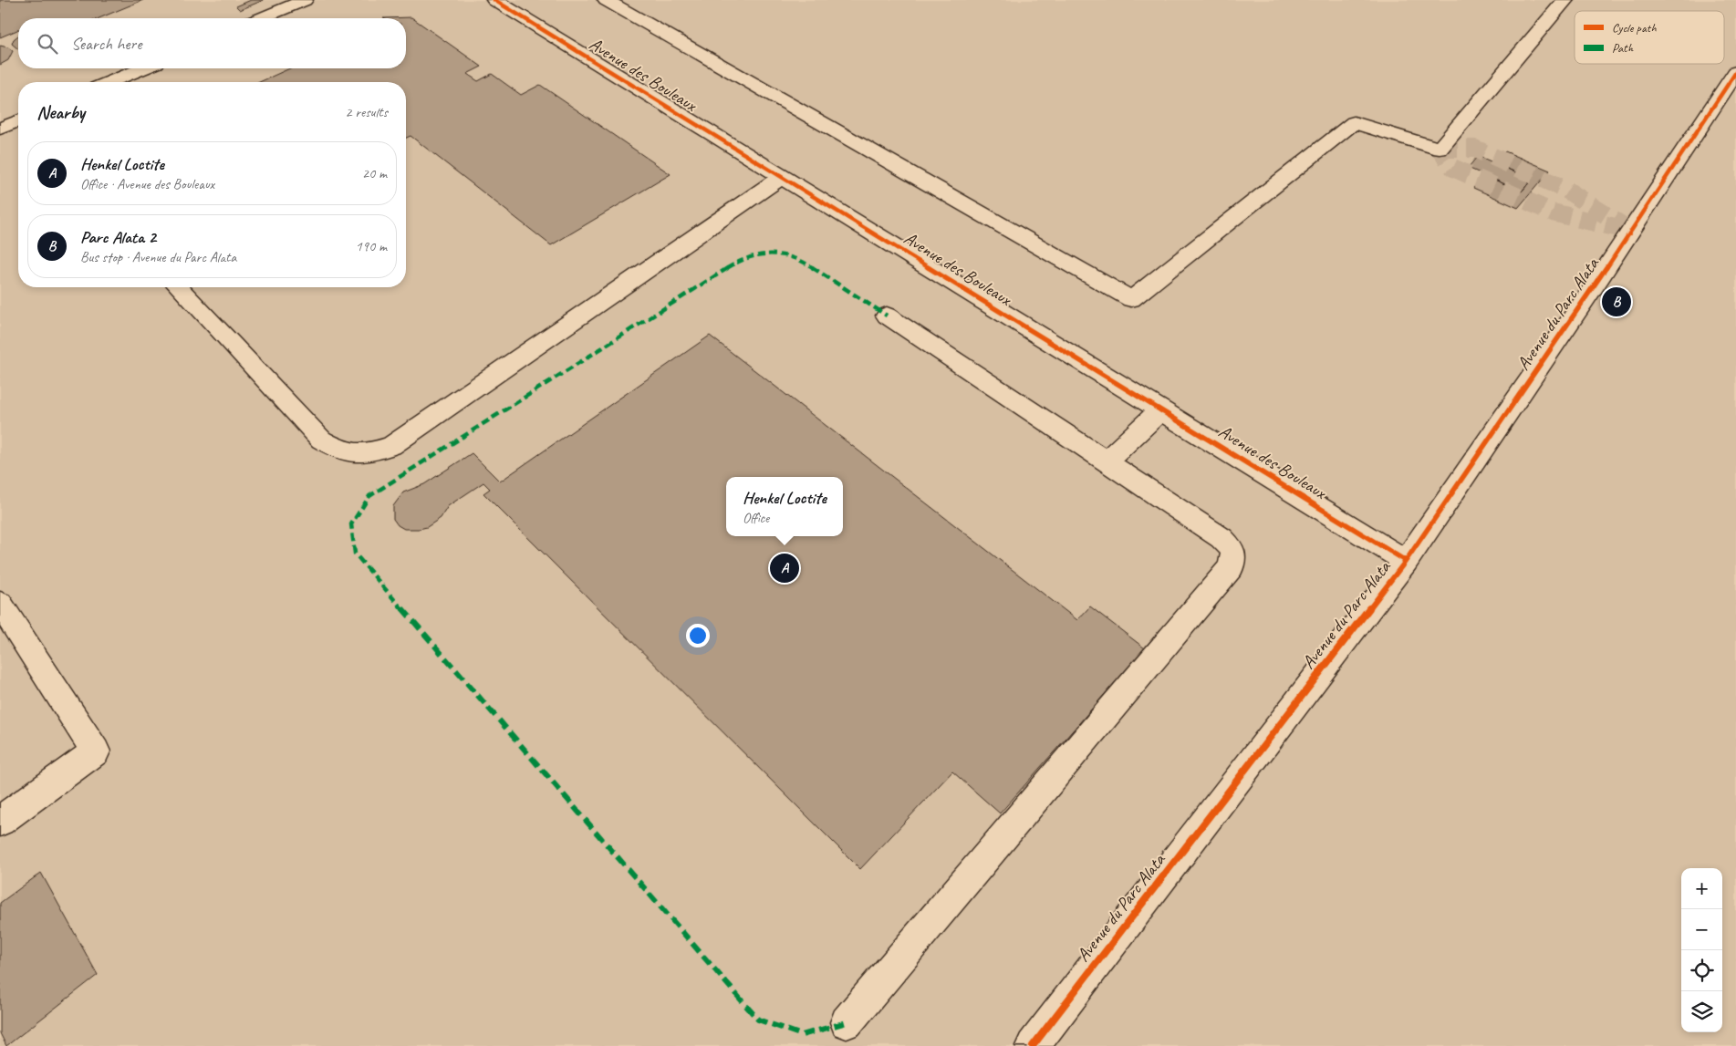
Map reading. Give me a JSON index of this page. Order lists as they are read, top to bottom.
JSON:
{
  "streets": {
    "street": ["Avenue des Bouleaux", "Avenue du Parc Alata"]
  },
  "crossings": [
    ["Avenue des Bouleaux", "Avenue du Parc Alata"]
  ],
  "legend": ["Cycle path", "Path"],
  "page": {
    "search": "Search here",
    "heading": ["Nearby", "2 results"],
    "list": [
      {
        "mark": "A",
        "name": "Henkel Loctite",
        "note": "Office · Avenue des Bouleaux",
        "value": "20 m"
      },
      {
        "mark": "B",
        "name": "Parc Alata 2",
        "note": "Bus stop · Avenue du Parc Alata",
        "value": "190 m"
      }
    ],
    "pins": ["B", "A"],
    "popup": ["Henkel Loctite", "Office"],
    "map_buttons": ["+", "−"]
  }
}
